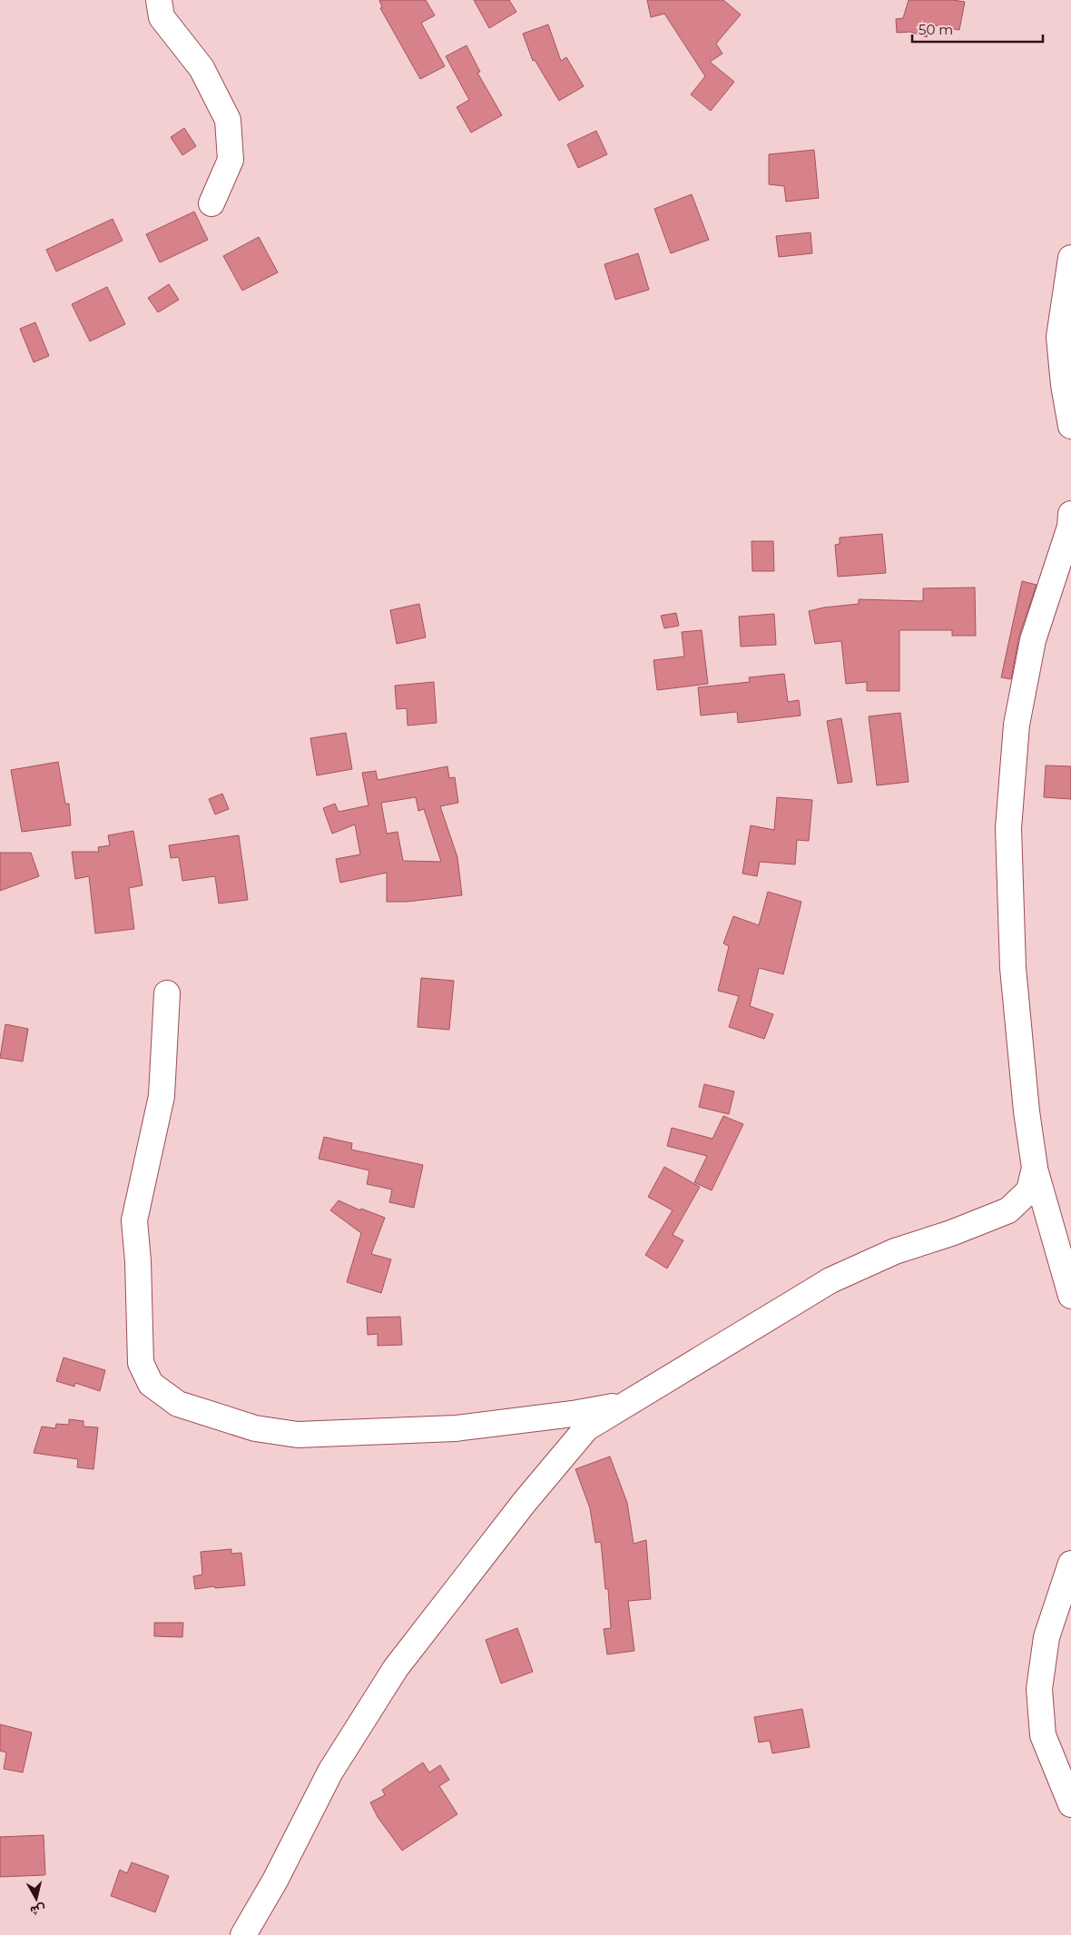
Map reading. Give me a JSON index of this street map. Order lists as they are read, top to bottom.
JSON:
{
  "scale_bar": "50 m",
  "north": "bottom"
}
